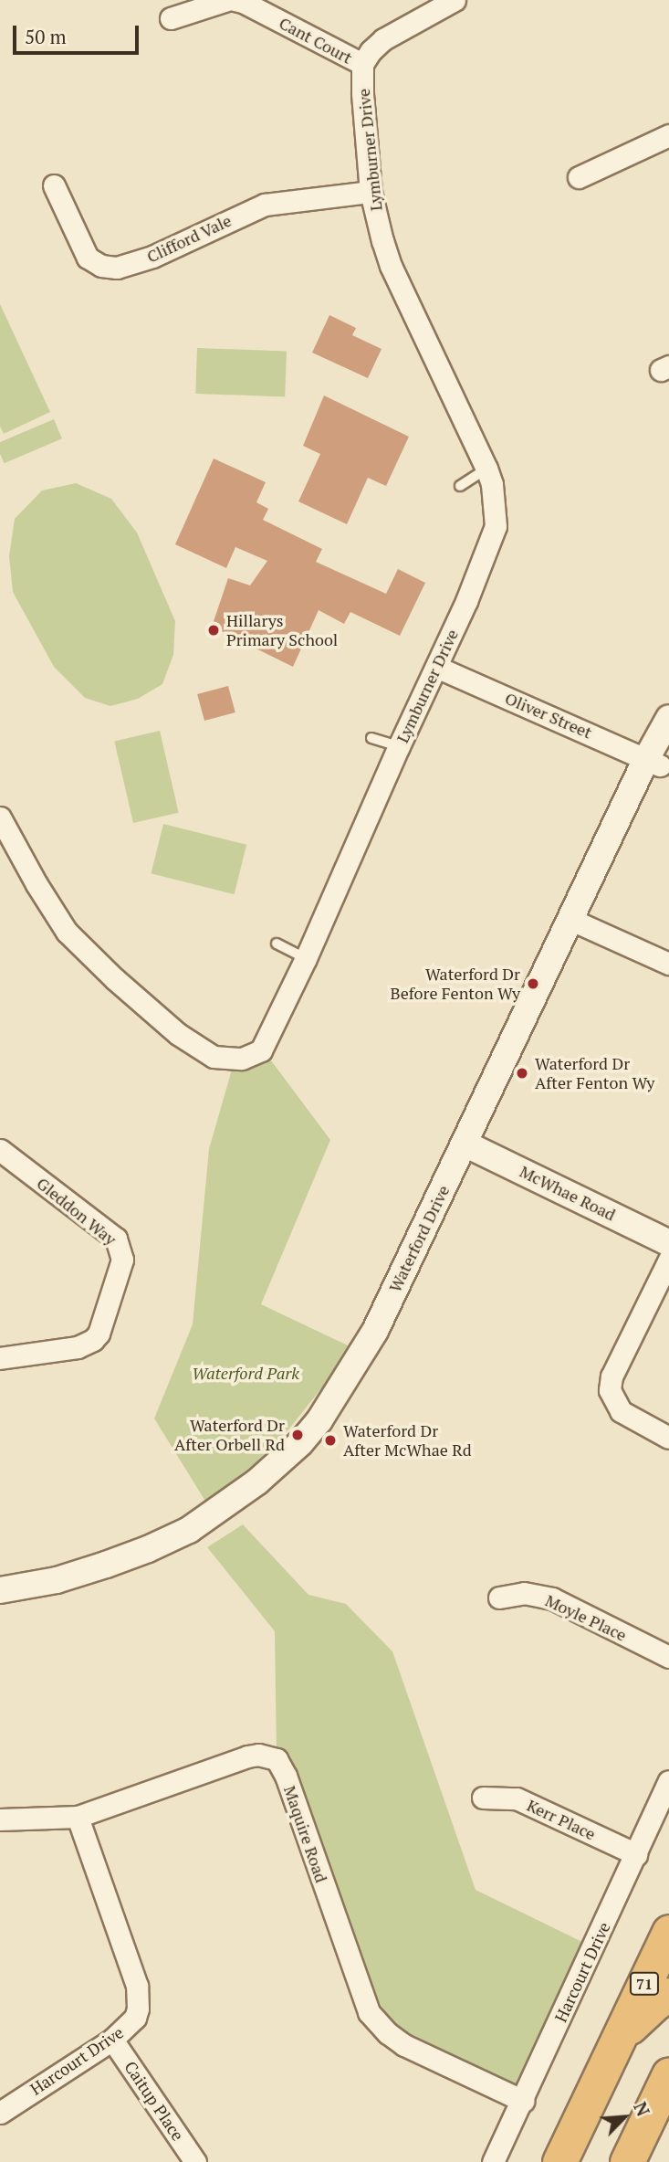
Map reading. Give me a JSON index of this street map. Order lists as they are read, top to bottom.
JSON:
{
  "streets": {
    "highway": ["71"],
    "street": [
      "Cant Court",
      "Lymburner Drive",
      "Clifford Vale",
      "Oliver Street",
      "McWhae Road",
      "Gleddon Way",
      "Waterford Drive",
      "Moyle Place",
      "Kerr Place",
      "Maquire Road",
      "Harcourt Drive",
      "Caitup Place"
    ]
  },
  "crossings": [
    ["Cant Court", "Lymburner Drive"],
    ["Lymburner Drive", "Clifford Vale"],
    ["Lymburner Drive", "Oliver Street"],
    ["Oliver Street", "Waterford Drive"],
    ["McWhae Road", "Waterford Drive"],
    ["Kerr Place", "Harcourt Drive"],
    ["Maquire Road", "Harcourt Drive"],
    ["Harcourt Drive", "Caitup Place"]
  ],
  "parks": ["Waterford Park"],
  "places": [
    "Hillarys Primary School",
    "Waterford Dr Before Fenton Wy",
    "Waterford Dr After Fenton Wy",
    "Waterford Dr After Orbell Rd",
    "Waterford Dr After McWhae Rd"
  ],
  "scale_bar": "50 m",
  "north": "top right"
}
